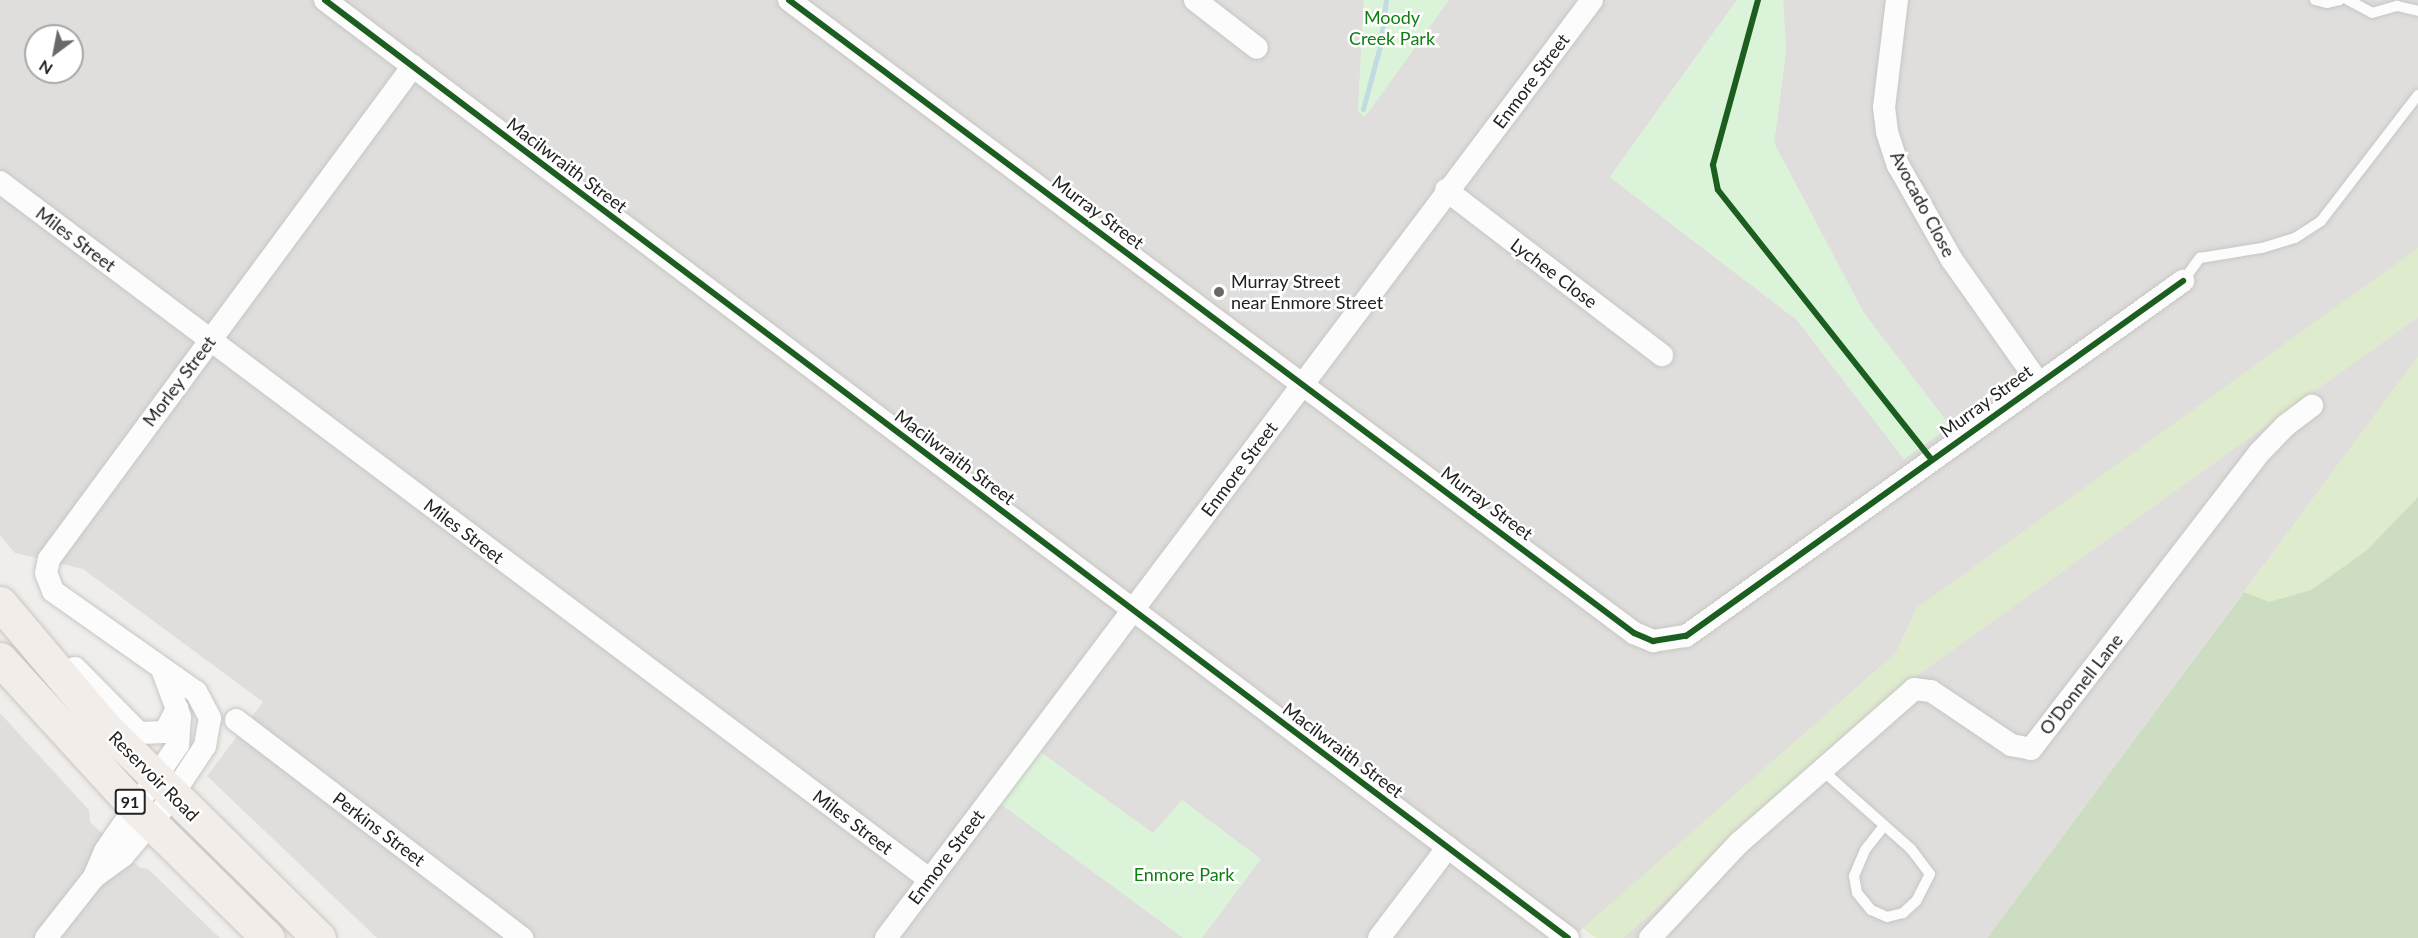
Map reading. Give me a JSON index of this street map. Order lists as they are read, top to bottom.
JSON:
{
  "streets": {
    "main road": ["Reservoir Road", "91"],
    "street": [
      "Enmore Street",
      "Macilwraith Street",
      "Avocado Close",
      "Murray Street",
      "Miles Street",
      "Lychee Close",
      "Morley Street",
      "O'Donnell Lane",
      "Perkins Street"
    ]
  },
  "crossings": [
    ["Enmore Street", "Macilwraith Street"],
    ["Enmore Street", "Murray Street"],
    ["Enmore Street", "Miles Street"],
    ["Enmore Street", "Lychee Close"],
    ["Macilwraith Street", "Morley Street"],
    ["Avocado Close", "Murray Street"],
    ["Miles Street", "Morley Street"],
    ["Morley Street", "Reservoir Road"]
  ],
  "parks": ["Moody Creek Park", "Enmore Park"],
  "places": ["Murray Street near Enmore Street"],
  "north": "bottom left"
}
